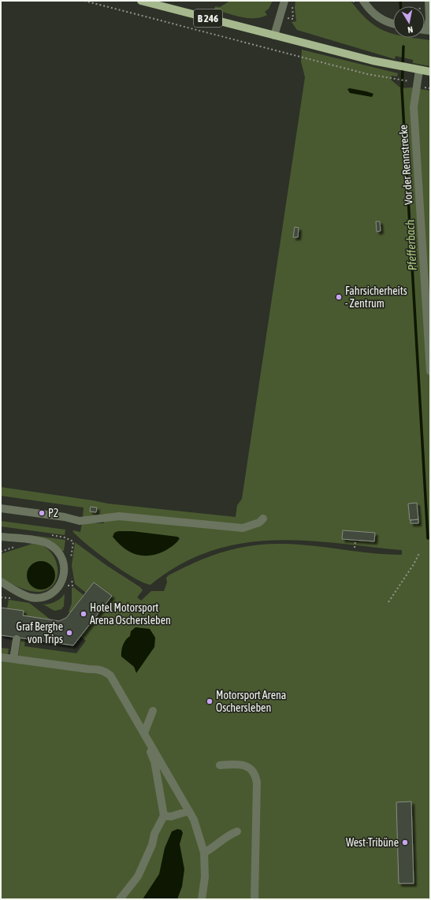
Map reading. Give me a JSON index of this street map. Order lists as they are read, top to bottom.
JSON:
{
  "streets": {
    "main road": ["B 246"],
    "street": ["Vor der Rennstrecke"]
  },
  "crossings": [
    ["B 246", "Vor der Rennstrecke"]
  ],
  "water": ["Pfefferbach"],
  "places": [
    "Fahrsicherheits - Zentrum",
    "P2",
    "Hotel Motorsport Arena Oschersleben",
    "Graf Berghe von Trips",
    "Motorsport Arena Oschersleben",
    "West-Tribüne"
  ],
  "north": "bottom"
}
